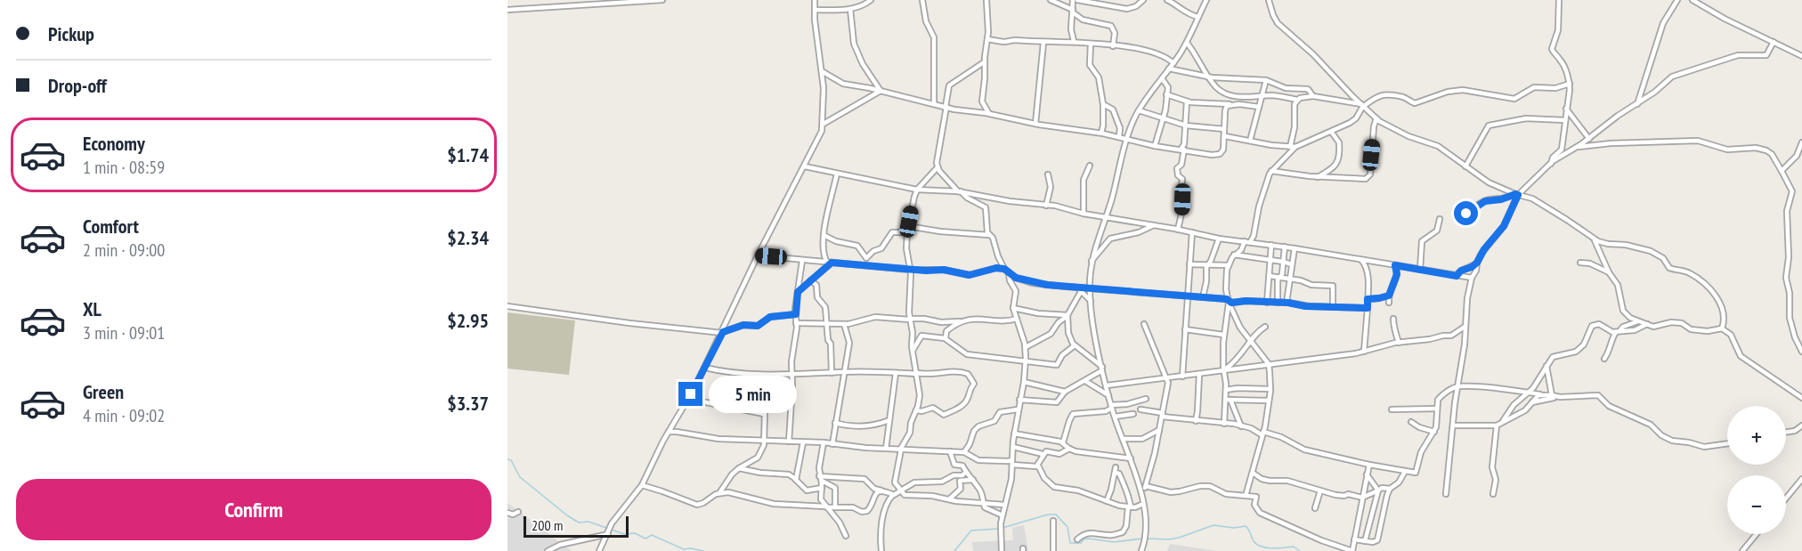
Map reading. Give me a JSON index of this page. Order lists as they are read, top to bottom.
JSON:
{
  "scale_bar": "200 m",
  "page": {
    "banner": ["Pickup", "Drop-off"],
    "list": [
      {
        "name": "Economy",
        "note": "1 min · 08:59",
        "value": "$1.74"
      },
      {
        "name": "Comfort",
        "note": "2 min · 09:00",
        "value": "$2.34"
      },
      {
        "name": "XL",
        "note": "3 min · 09:01",
        "value": "$2.95"
      },
      {
        "name": "Green",
        "note": "4 min · 09:02",
        "value": "$3.37"
      }
    ],
    "bubble": "5 min",
    "map_buttons": ["+", "−"],
    "buttons": "Confirm",
    "scale": "200 m"
  }
}
